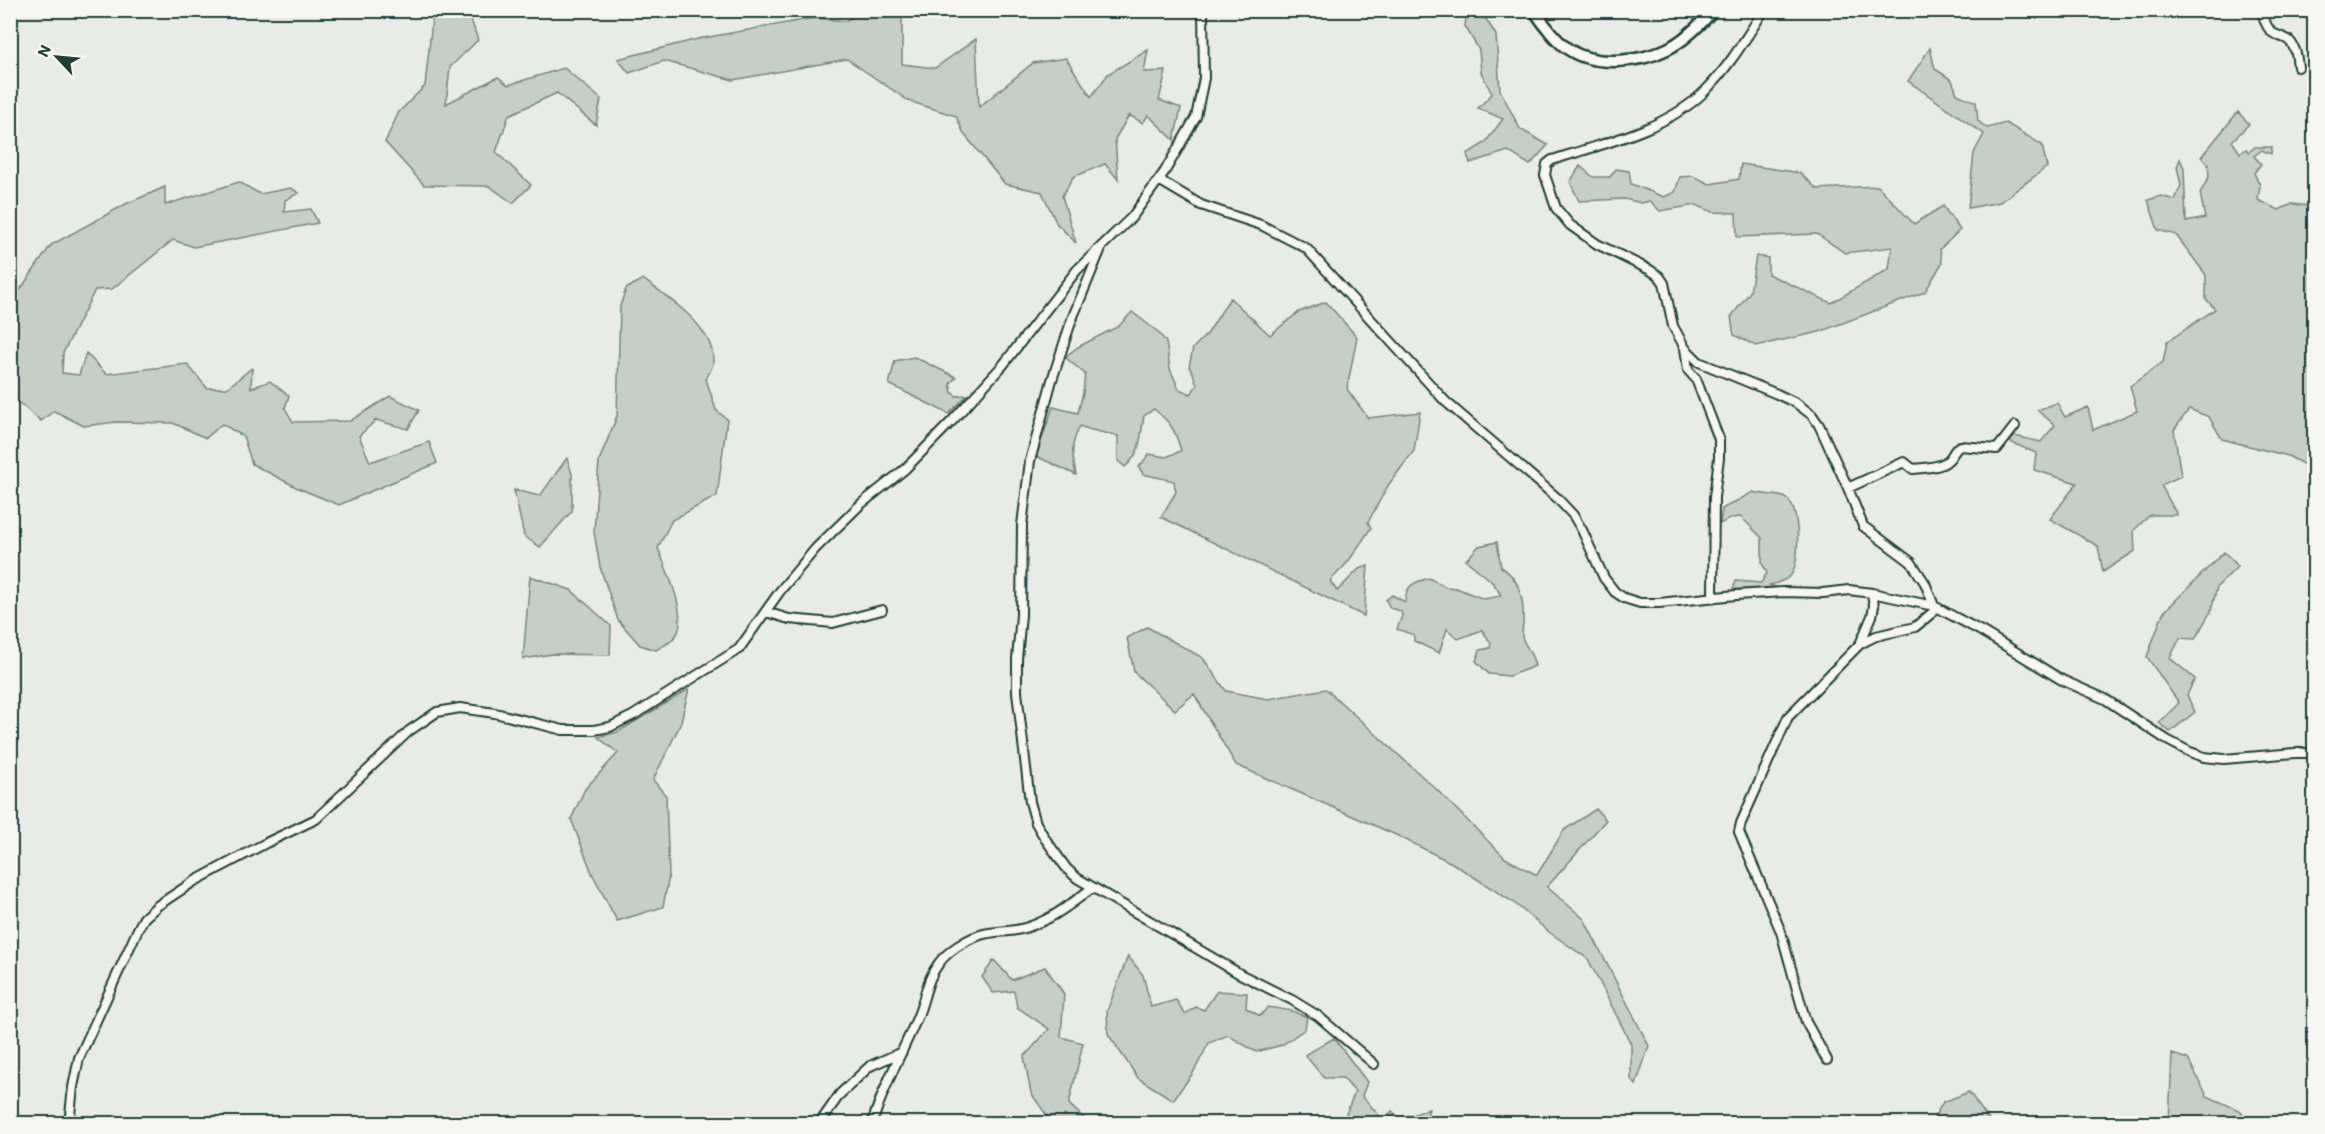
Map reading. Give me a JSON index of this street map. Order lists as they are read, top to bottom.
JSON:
{
  "north": "top left"
}
